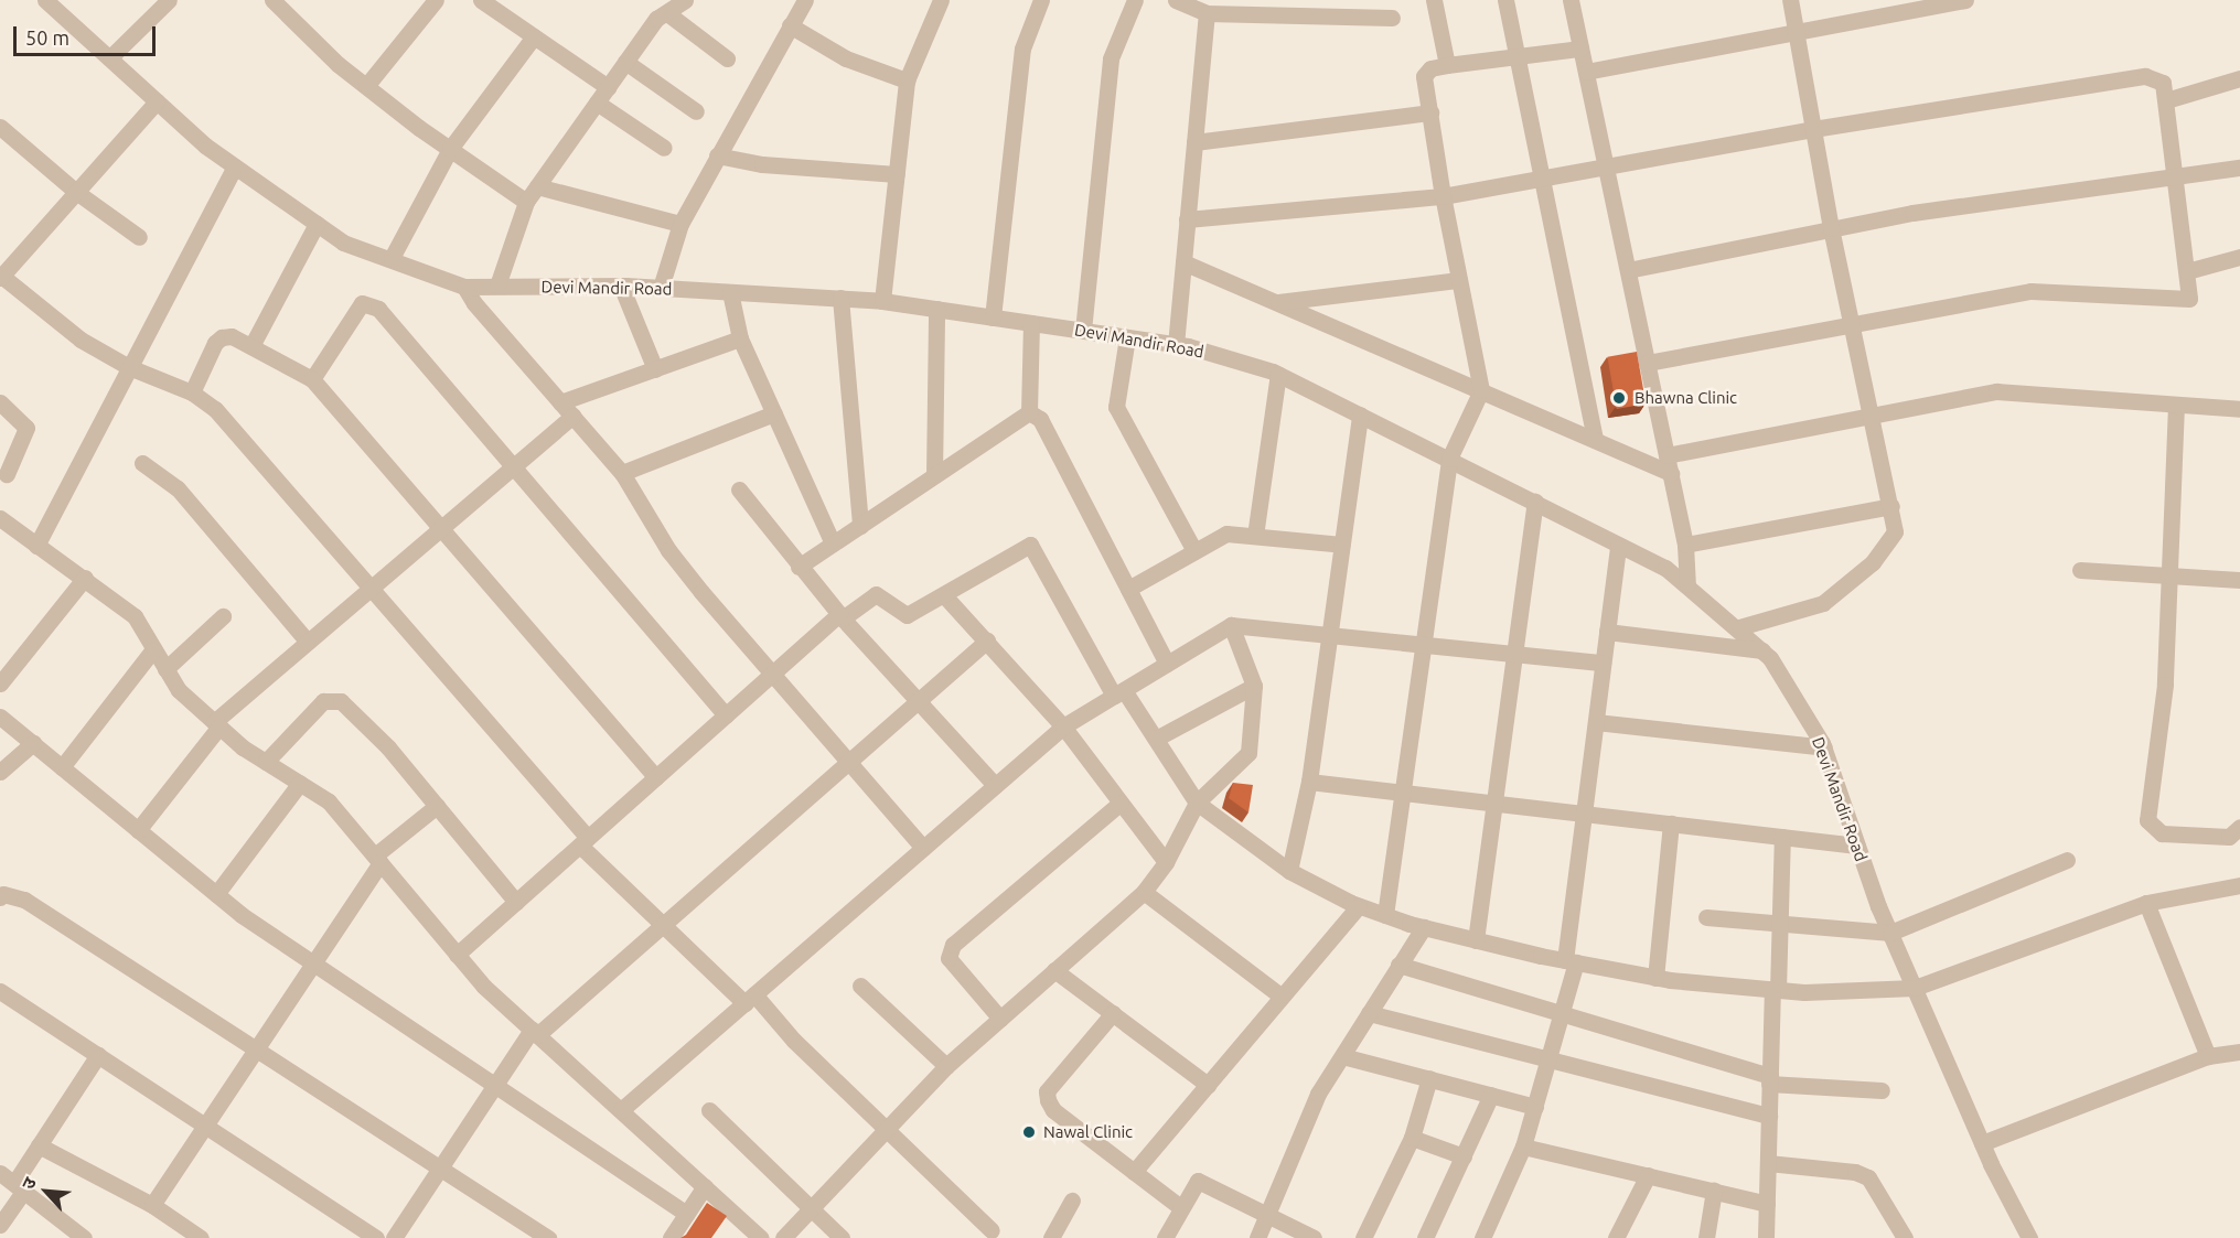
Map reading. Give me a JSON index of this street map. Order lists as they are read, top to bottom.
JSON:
{
  "streets": {
    "street": ["Devi Mandir Road"]
  },
  "places": ["Bhawna Clinic", "Nawal Clinic"],
  "scale_bar": "50 m",
  "north": "top left"
}
